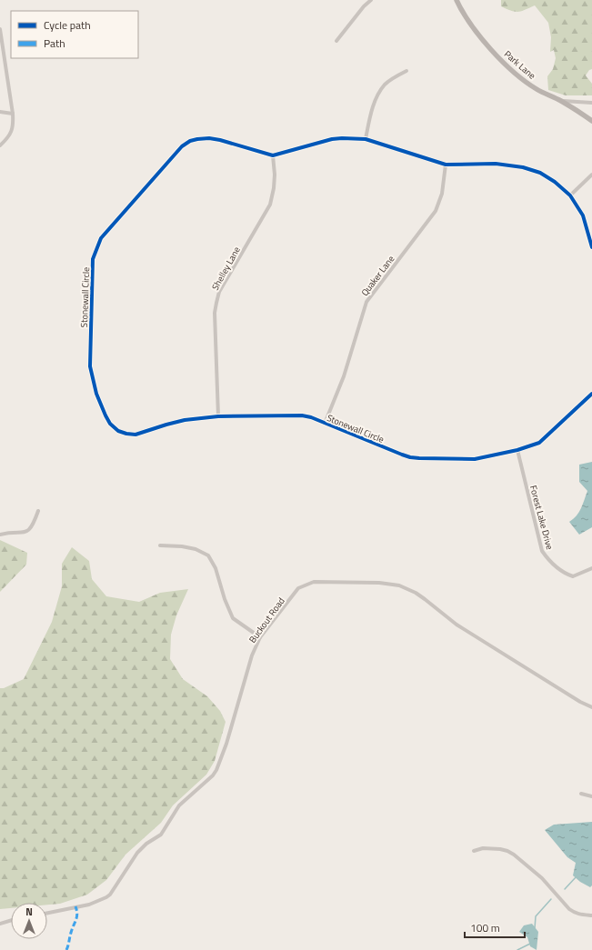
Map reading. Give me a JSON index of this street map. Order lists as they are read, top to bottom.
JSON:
{
  "streets": {
    "street": [
      "Park Lane",
      "Shelley Lane",
      "Quaker Lane",
      "Stonewall Circle",
      "Forest Lake Drive",
      "Buckout Road"
    ]
  },
  "crossings": [
    ["Shelley Lane", "Stonewall Circle"],
    ["Quaker Lane", "Stonewall Circle"],
    ["Stonewall Circle", "Forest Lake Drive"]
  ],
  "legend": ["Cycle path", "Path"],
  "scale_bar": "100 m",
  "north": "top"
}
